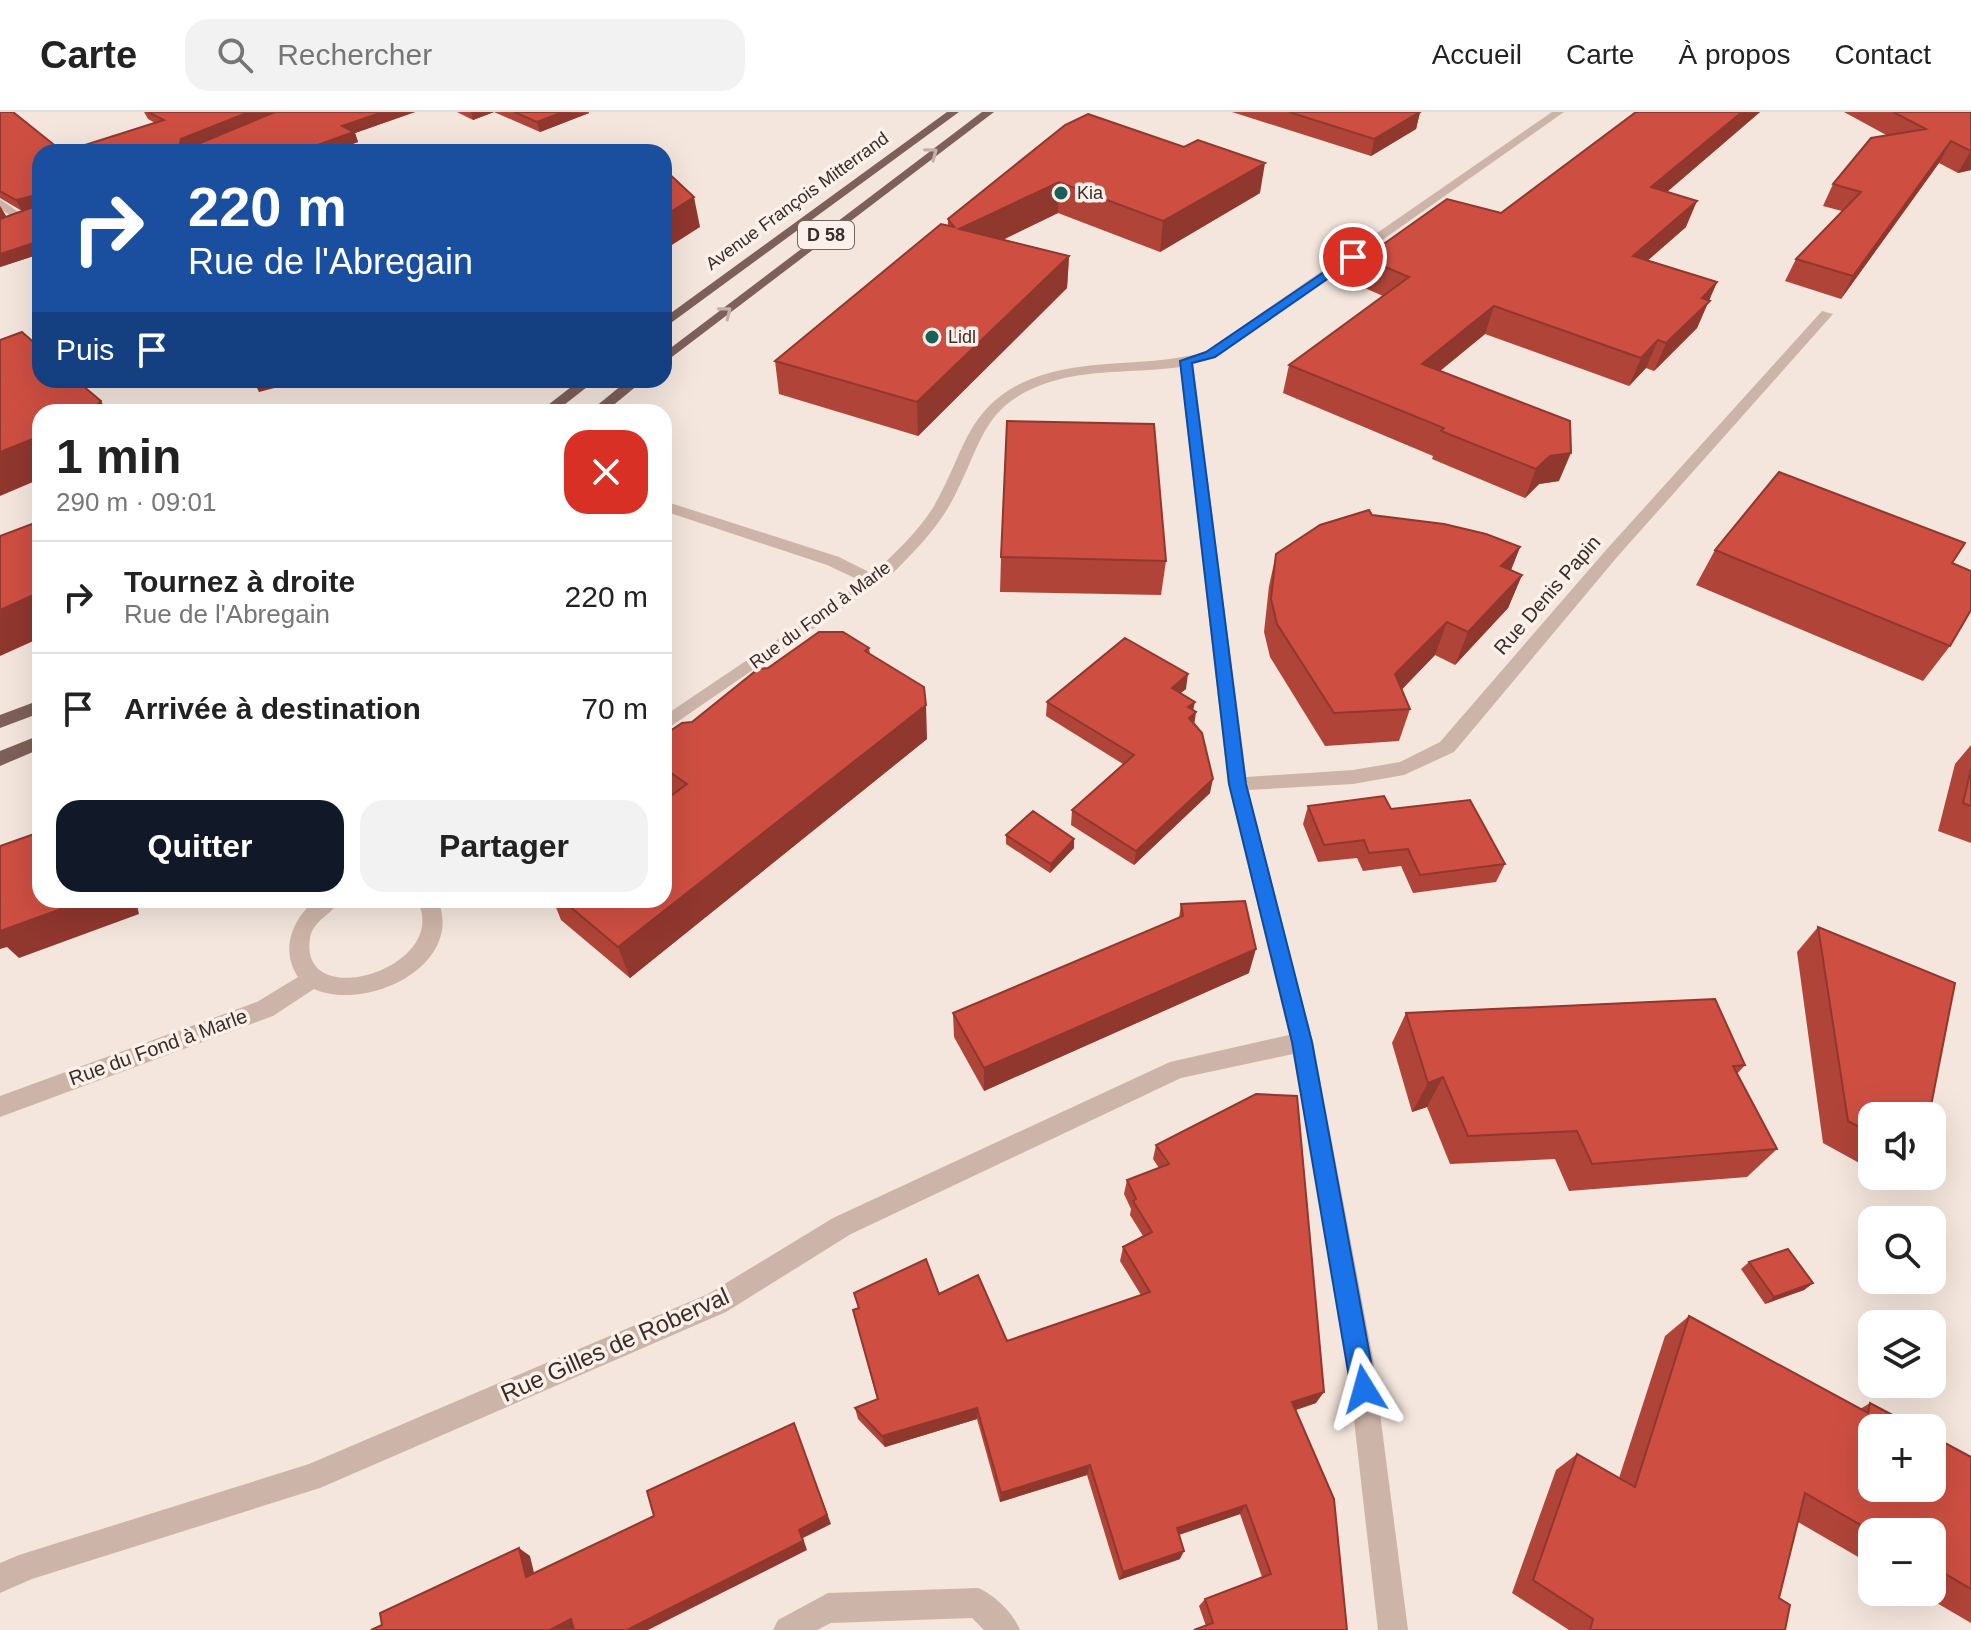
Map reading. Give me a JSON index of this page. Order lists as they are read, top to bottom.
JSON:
{
  "streets": {
    "main road": ["Avenue François Mitterrand", "D 58"],
    "street": ["Rue Denis Papin", "Rue du Fond à Marle", "Rue Gilles de Roberval"]
  },
  "places": ["Kia", "Lidl"],
  "page": {
    "header": "Carte",
    "search": "Rechercher",
    "nav": [
      "Accueil",
      "Carte",
      "À propos",
      "Contact"
    ],
    "turn": ["220 m", "Rue de l'Abregain"],
    "then": "Puis",
    "heading": ["1 min", "290 m · 09:01"],
    "list": [
      {
        "name": "Tournez à droite",
        "note": "Rue de l'Abregain",
        "value": "220 m"
      },
      {
        "name": "Arrivée à destination",
        "value": "70 m"
      }
    ],
    "buttons": ["Quitter", "Partager"],
    "map_buttons": ["+", "−"]
  }
}
